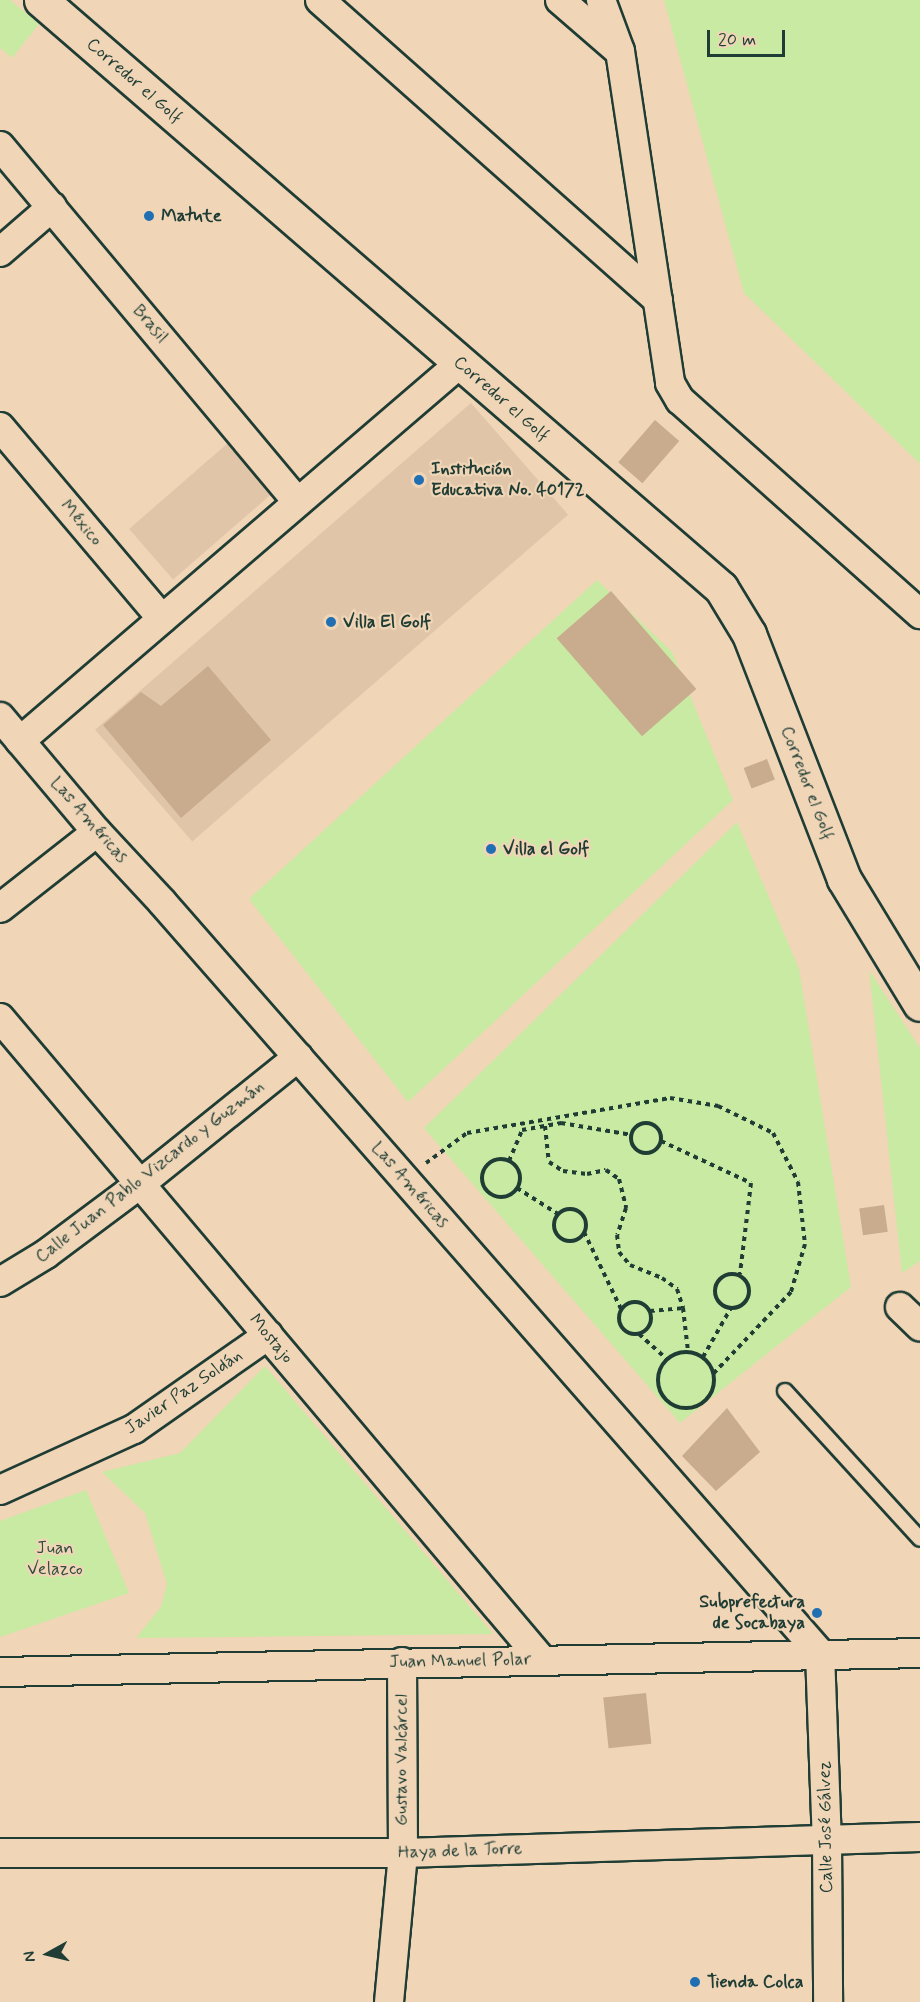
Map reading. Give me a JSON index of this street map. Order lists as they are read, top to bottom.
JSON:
{
  "streets": {
    "street": [
      "Corredor el Golf",
      "Brasil",
      "México",
      "Las Américas",
      "Calle Juan Pablo Vizcardo y Guzmán",
      "Mostajo",
      "Javier Paz Soldán",
      "Juan Manuel Polar",
      "Gustavo Valcárcel",
      "Calle José Gálvez",
      "Haya de la Torre"
    ]
  },
  "crossings": [
    ["Las Américas", "Calle Juan Pablo Vizcardo y Guzmán"],
    ["Las Américas", "Juan Manuel Polar"],
    ["Las Américas", "Calle José Gálvez"],
    ["Calle Juan Pablo Vizcardo y Guzmán", "Mostajo"],
    ["Mostajo", "Javier Paz Soldán"],
    ["Mostajo", "Juan Manuel Polar"],
    ["Juan Manuel Polar", "Gustavo Valcárcel"],
    ["Juan Manuel Polar", "Calle José Gálvez"],
    ["Gustavo Valcárcel", "Haya de la Torre"],
    ["Calle José Gálvez", "Haya de la Torre"]
  ],
  "parks": ["Juan Velazco"],
  "places": [
    "Matute",
    "Institución Educativa No. 40172",
    "Villa El Golf",
    "Villa el Golf",
    "Subprefectura de Socabaya",
    "Tienda Colca"
  ],
  "scale_bar": "20 m",
  "north": "left"
}
